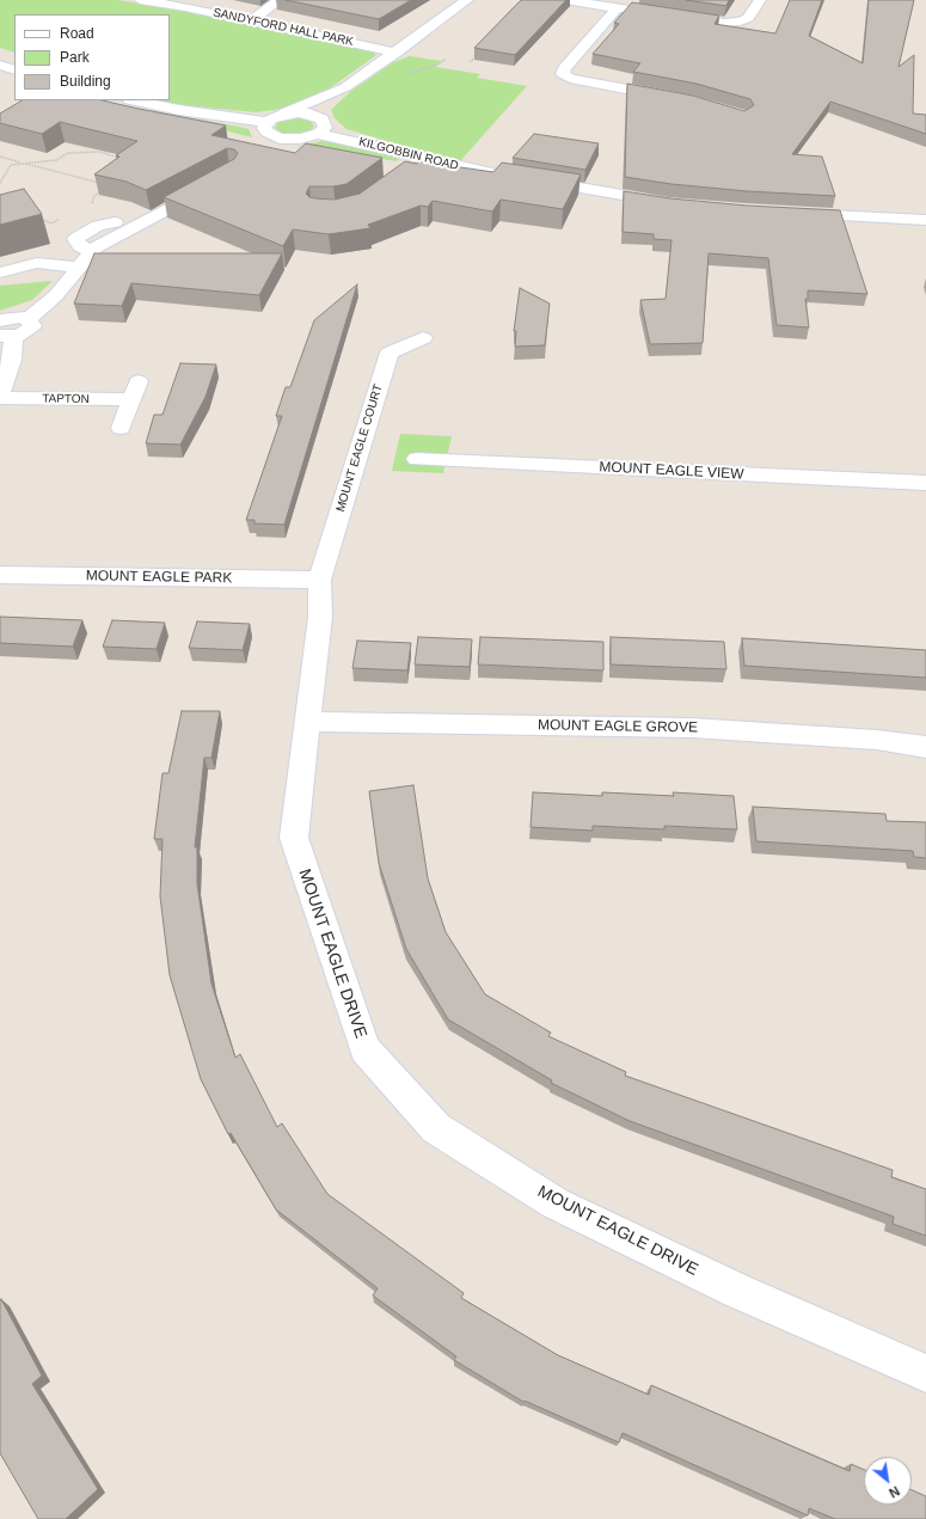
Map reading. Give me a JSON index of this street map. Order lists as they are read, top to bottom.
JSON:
{
  "streets": {
    "street": [
      "SANDYFORD HALL PARK",
      "KILGOBBIN ROAD",
      "TAPTON",
      "MOUNT EAGLE COURT",
      "MOUNT EAGLE VIEW",
      "MOUNT EAGLE PARK",
      "MOUNT EAGLE GROVE",
      "MOUNT EAGLE DRIVE"
    ]
  },
  "crossings": [
    ["MOUNT EAGLE COURT", "MOUNT EAGLE PARK"],
    ["MOUNT EAGLE COURT", "MOUNT EAGLE DRIVE"],
    ["MOUNT EAGLE PARK", "MOUNT EAGLE DRIVE"],
    ["MOUNT EAGLE GROVE", "MOUNT EAGLE DRIVE"]
  ],
  "legend": ["Road", "Park", "Building"],
  "north": "bottom right"
}
